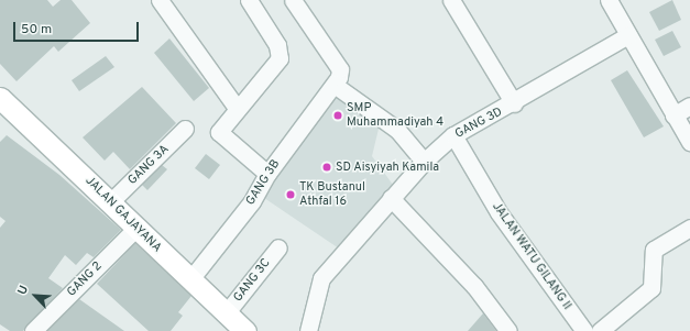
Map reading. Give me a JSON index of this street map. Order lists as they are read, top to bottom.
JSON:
{
  "streets": {
    "main road": ["JALAN GAJAYANA"],
    "street": [
      "GANG 3D",
      "GANG 3A",
      "GANG 3B",
      "JALAN WATU GILANG II",
      "GANG 2",
      "GANG 3C"
    ]
  },
  "crossings": [
    ["GANG 3D", "JALAN WATU GILANG II"],
    ["GANG 3A", "JALAN GAJAYANA"],
    ["GANG 3B", "JALAN GAJAYANA"],
    ["JALAN GAJAYANA", "GANG 2"],
    ["JALAN GAJAYANA", "GANG 3C"]
  ],
  "places": ["SMP Muhammadiyah 4", "SD Aisyiyah Kamila", "TK Bustanul Athfal 16"],
  "scale_bar": "50 m",
  "north": "top left"
}
